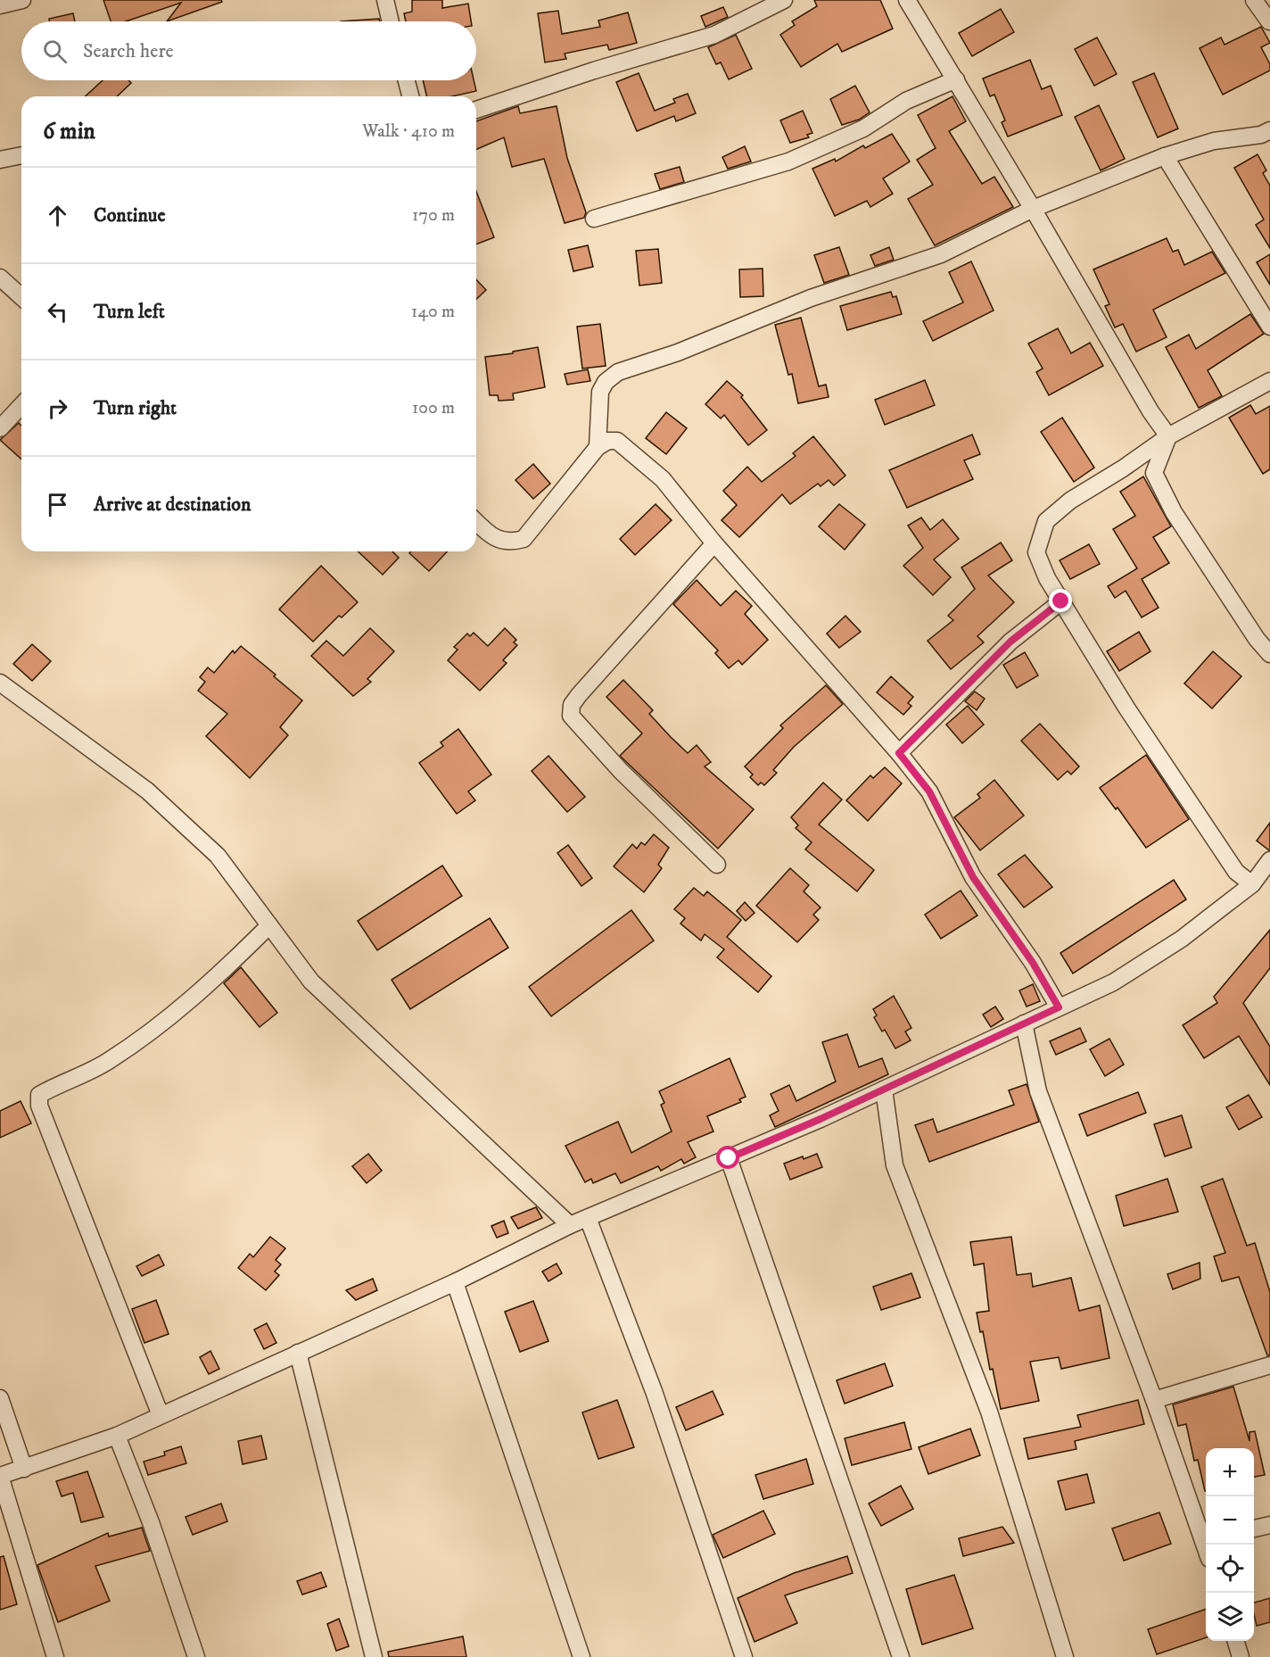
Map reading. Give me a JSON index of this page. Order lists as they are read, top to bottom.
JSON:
{
  "page": {
    "search": "Search here",
    "heading": ["6 min", "Walk · 410 m"],
    "list": [
      ["Continue", "170 m"],
      ["Turn left", "140 m"],
      ["Turn right", "100 m"],
      "Arrive at destination"
    ],
    "map_buttons": ["+", "−"]
  }
}
